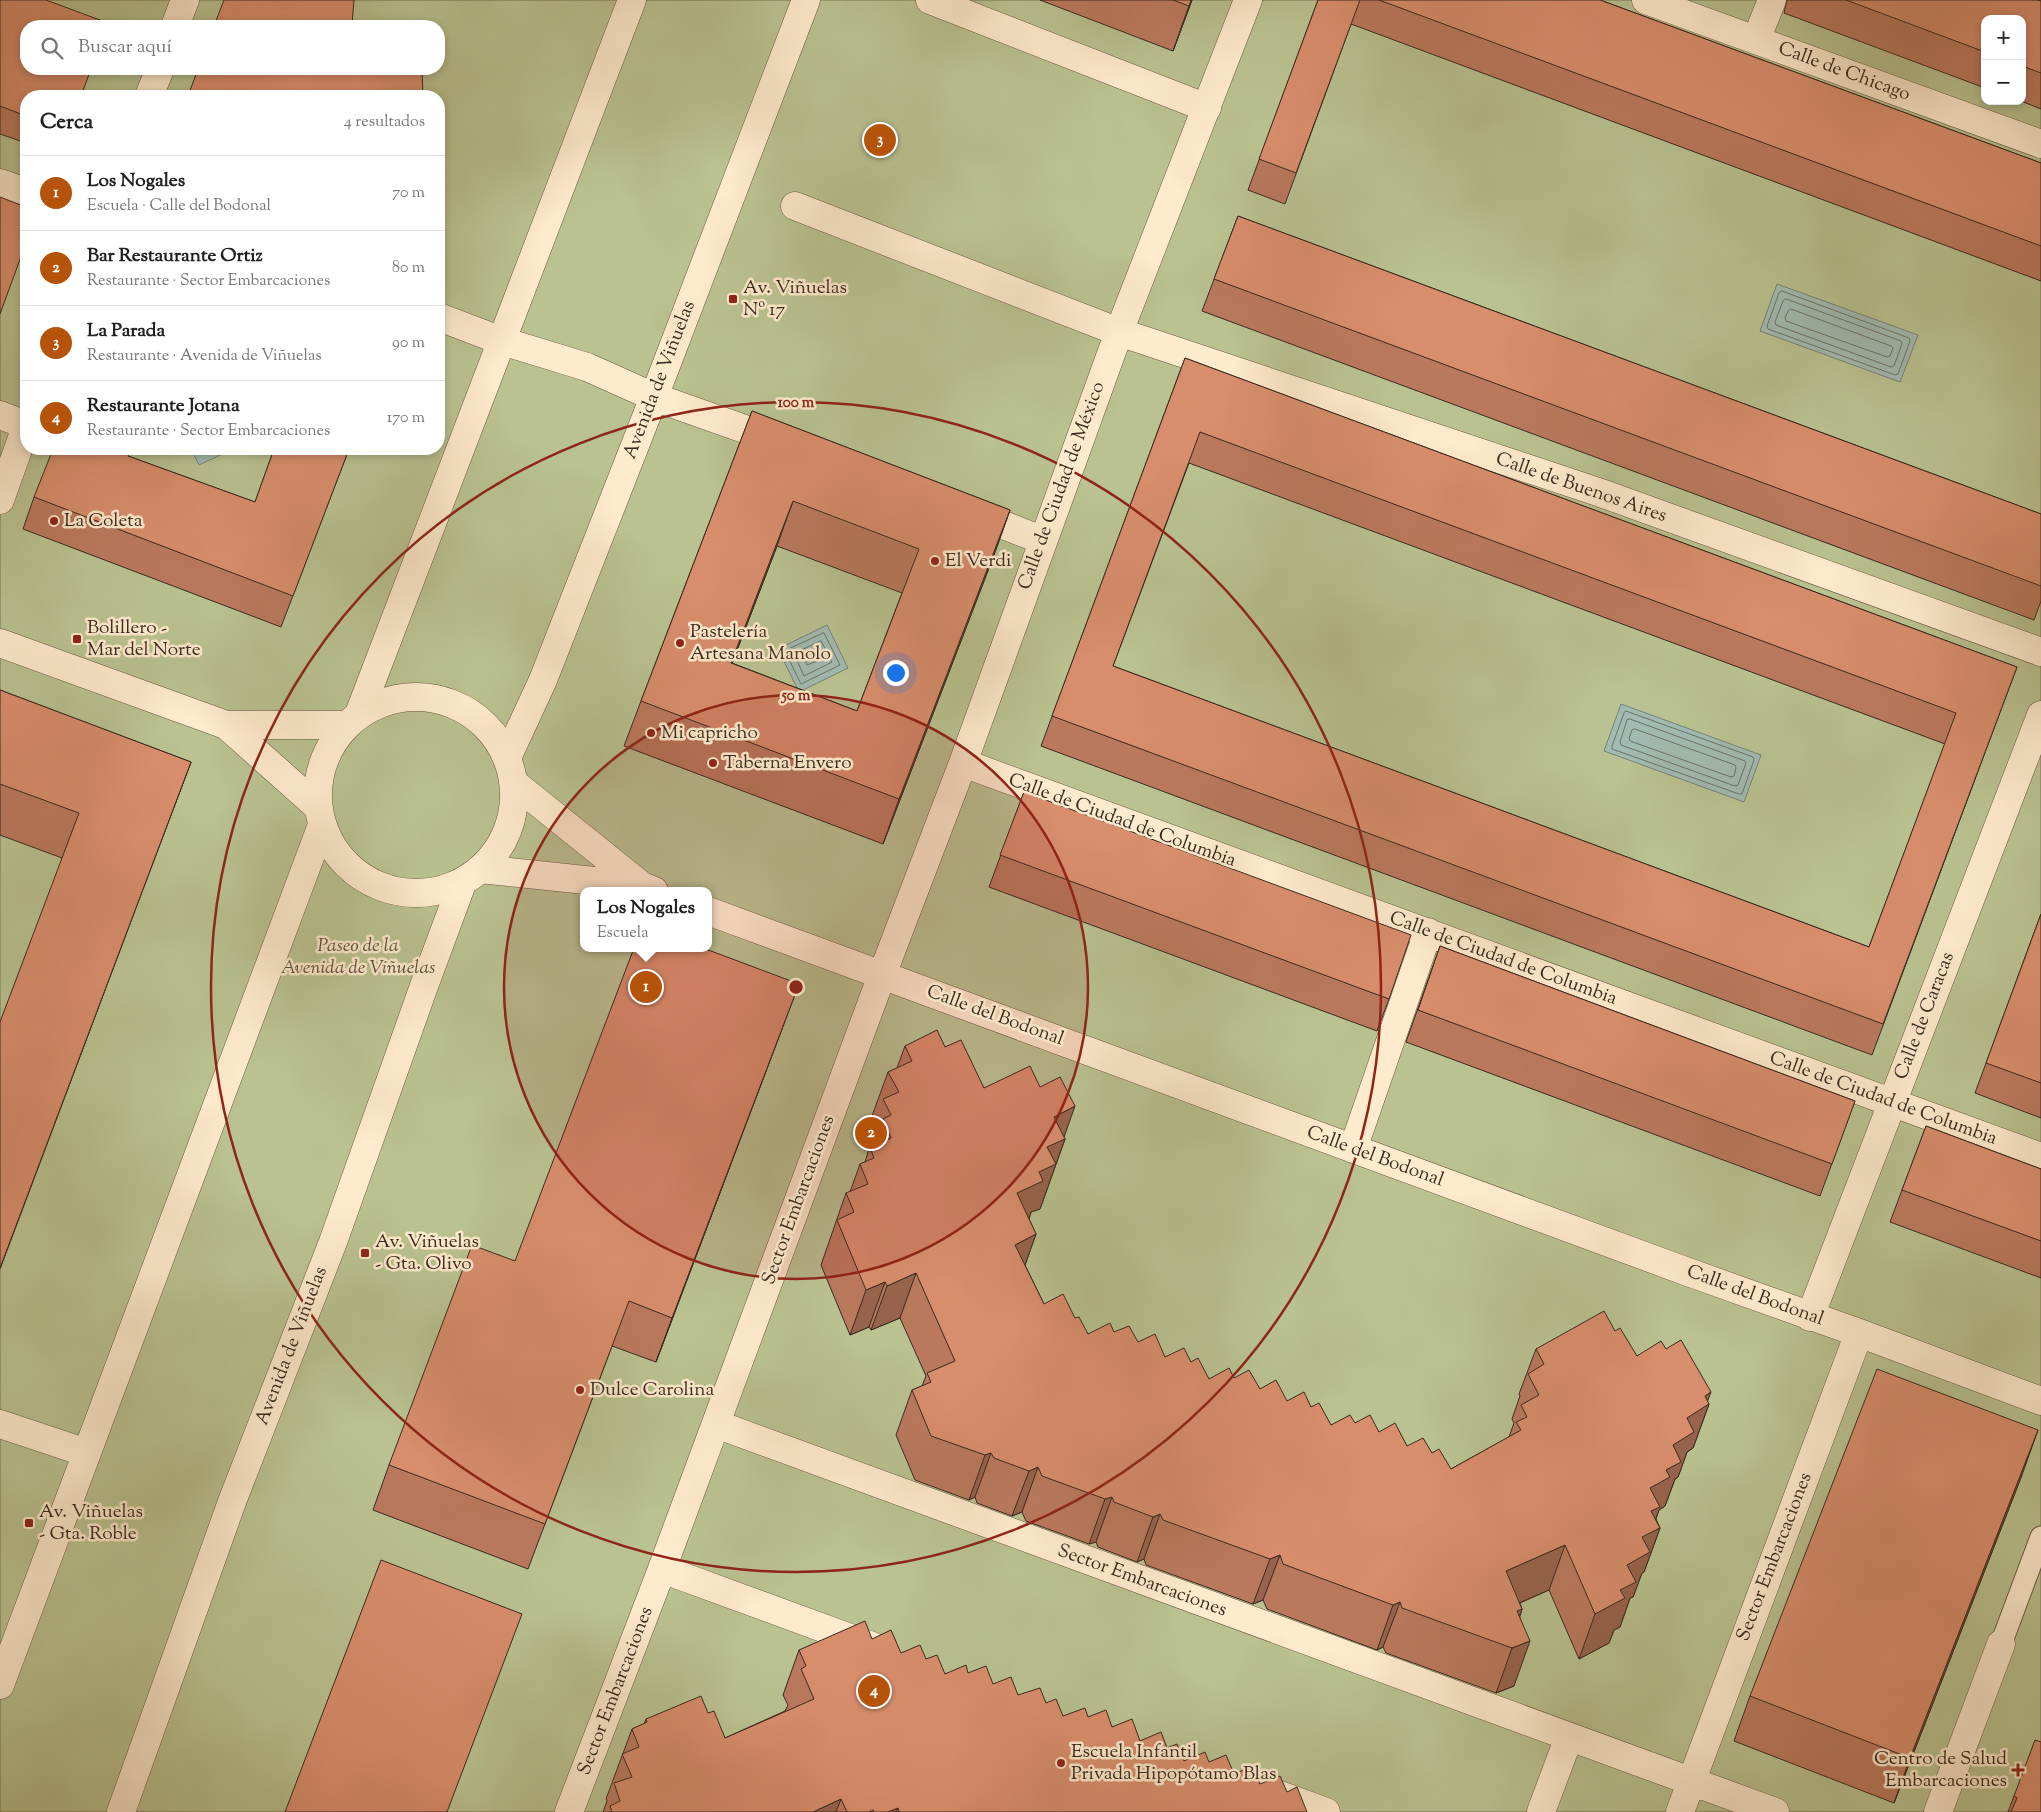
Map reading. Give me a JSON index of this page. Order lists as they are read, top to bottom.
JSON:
{
  "streets": {
    "street": [
      "Calle de Chicago",
      "Avenida de Viñuelas",
      "Calle de Ciudad de México",
      "Calle de Buenos Aires",
      "Calle de Ciudad de Columbia",
      "Calle del Bodonal",
      "Calle de Caracas",
      "Sector Embarcaciones"
    ]
  },
  "crossings": [
    ["Calle de Ciudad de México", "Calle de Buenos Aires"],
    ["Calle de Ciudad de México", "Calle de Ciudad de Columbia"],
    ["Calle de Ciudad de México", "Calle del Bodonal"],
    ["Calle de Ciudad de México", "Sector Embarcaciones"],
    ["Calle de Ciudad de Columbia", "Calle de Caracas"],
    ["Calle del Bodonal", "Calle de Caracas"],
    ["Calle del Bodonal", "Sector Embarcaciones"]
  ],
  "parks": ["Paseo de la Avenida de Viñuelas"],
  "places": {
    "transit": [
      "Av. Viñuelas Nº 17",
      "Bolillero - Mar del Norte",
      "Av. Viñuelas - Gta. Olivo",
      "Av. Viñuelas - Gta. Roble"
    ],
    "other": [
      "La Coleta",
      "El Verdi",
      "Pastelería Artesana Manolo",
      "Mi capricho",
      "Taberna Envero",
      "Dulce Carolina",
      "Escuela Infantil Privada Hipopótamo Blas"
    ],
    "health": ["Centro de Salud Embarcaciones"]
  },
  "page": {
    "map_buttons": ["+", "−"],
    "search": "Buscar aquí",
    "heading": ["Cerca", "4 resultados"],
    "pins": [
      "3",
      "1",
      "2",
      "4"
    ],
    "list": [
      {
        "mark": "1",
        "name": "Los Nogales",
        "note": "Escuela · Calle del Bodonal",
        "value": "70 m"
      },
      {
        "mark": "2",
        "name": "Bar Restaurante Ortiz",
        "note": "Restaurante · Sector Embarcaciones",
        "value": "80 m"
      },
      {
        "mark": "3",
        "name": "La Parada",
        "note": "Restaurante · Avenida de Viñuelas",
        "value": "90 m"
      },
      {
        "mark": "4",
        "name": "Restaurante Jotana",
        "note": "Restaurante · Sector Embarcaciones",
        "value": "170 m"
      }
    ],
    "popup": ["Los Nogales", "Escuela"]
  },
  "rings": ["100 m", "50 m"]
}
